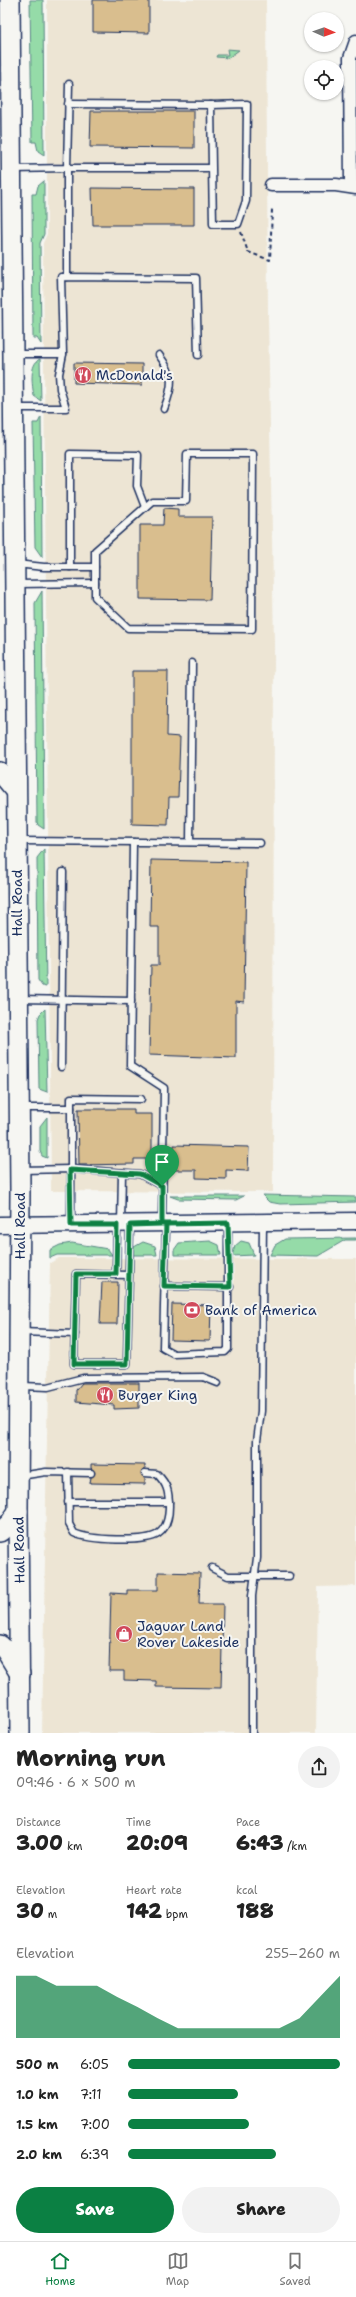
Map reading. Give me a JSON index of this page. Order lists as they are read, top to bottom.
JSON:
{
  "streets": {
    "highway": ["Hall Road"]
  },
  "places": {
    "restaurant": ["McDonald's", "Burger King"],
    "bank": ["Bank of America"],
    "shop": ["Jaguar Land Rover Lakeside"]
  },
  "north": "right",
  "page": {
    "heading": ["Morning run", "09:46 · 6 × 500 m"],
    "stats": [
      ["Distance", "3.00 km"],
      ["Time", "20:09"],
      ["Pace", "6:43 /km"],
      ["Elevation", "30 m"],
      ["Heart rate", "142 bpm"],
      ["kcal", "188"]
    ],
    "chart": ["Elevation", "255–260 m"],
    "list": [
      {
        "name": "500 m",
        "note": "6:05"
      },
      {
        "name": "1.0 km",
        "note": "7:11"
      },
      {
        "name": "1.5 km",
        "note": "7:00"
      },
      {
        "name": "2.0 km",
        "note": "6:39"
      }
    ],
    "buttons": ["Save", "Share"],
    "tabs": ["Home", "Map", "Saved"]
  }
}
